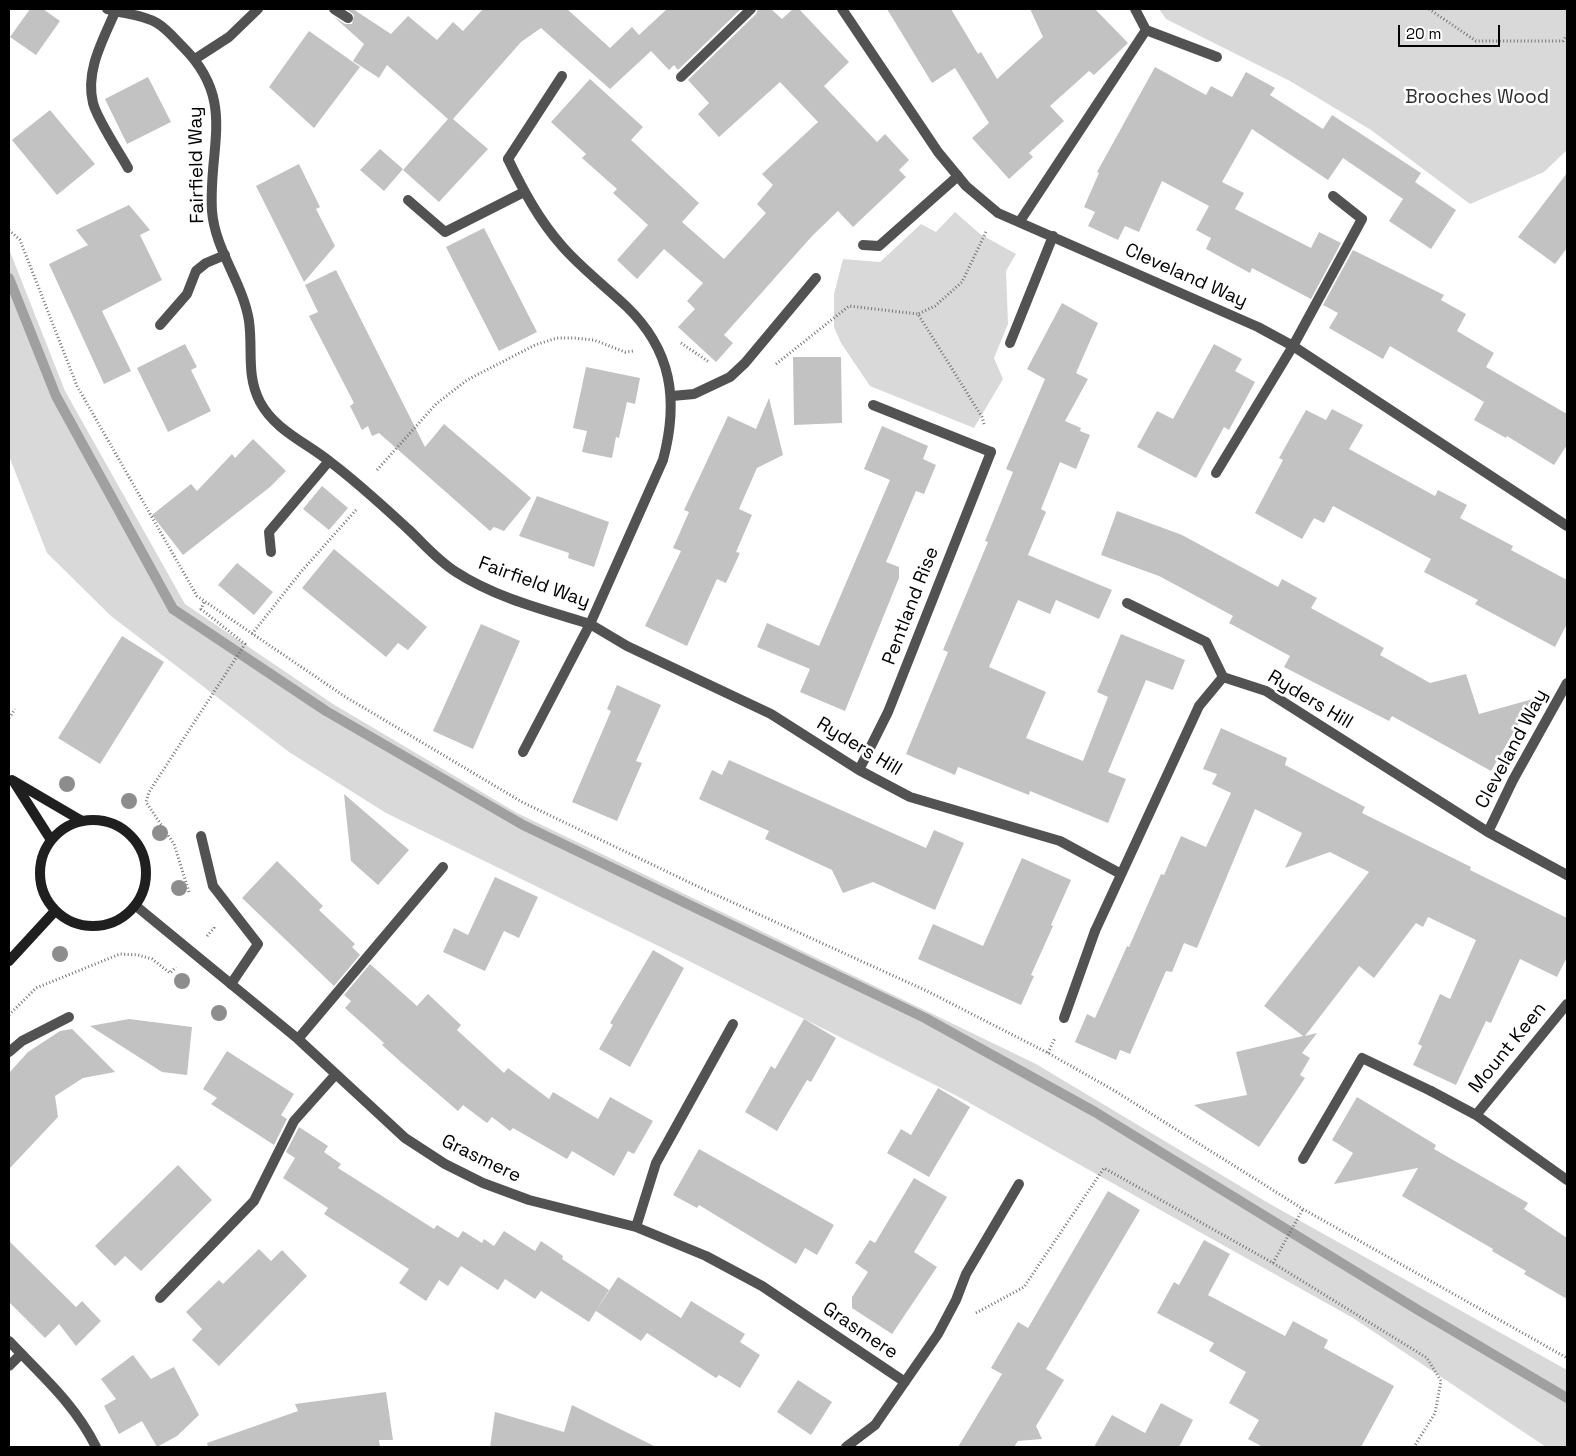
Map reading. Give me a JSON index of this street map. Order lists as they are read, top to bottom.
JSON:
{
  "streets": {
    "street": [
      "Fairfield Way",
      "Cleveland Way",
      "Pentland Rise",
      "Ryders Hill",
      "Mount Keen",
      "Grasmere"
    ]
  },
  "crossings": [
    ["Fairfield Way", "Ryders Hill"],
    ["Cleveland Way", "Ryders Hill"],
    ["Pentland Rise", "Ryders Hill"]
  ],
  "parks": ["Brooches Wood"],
  "scale_bar": "20 m"
}
